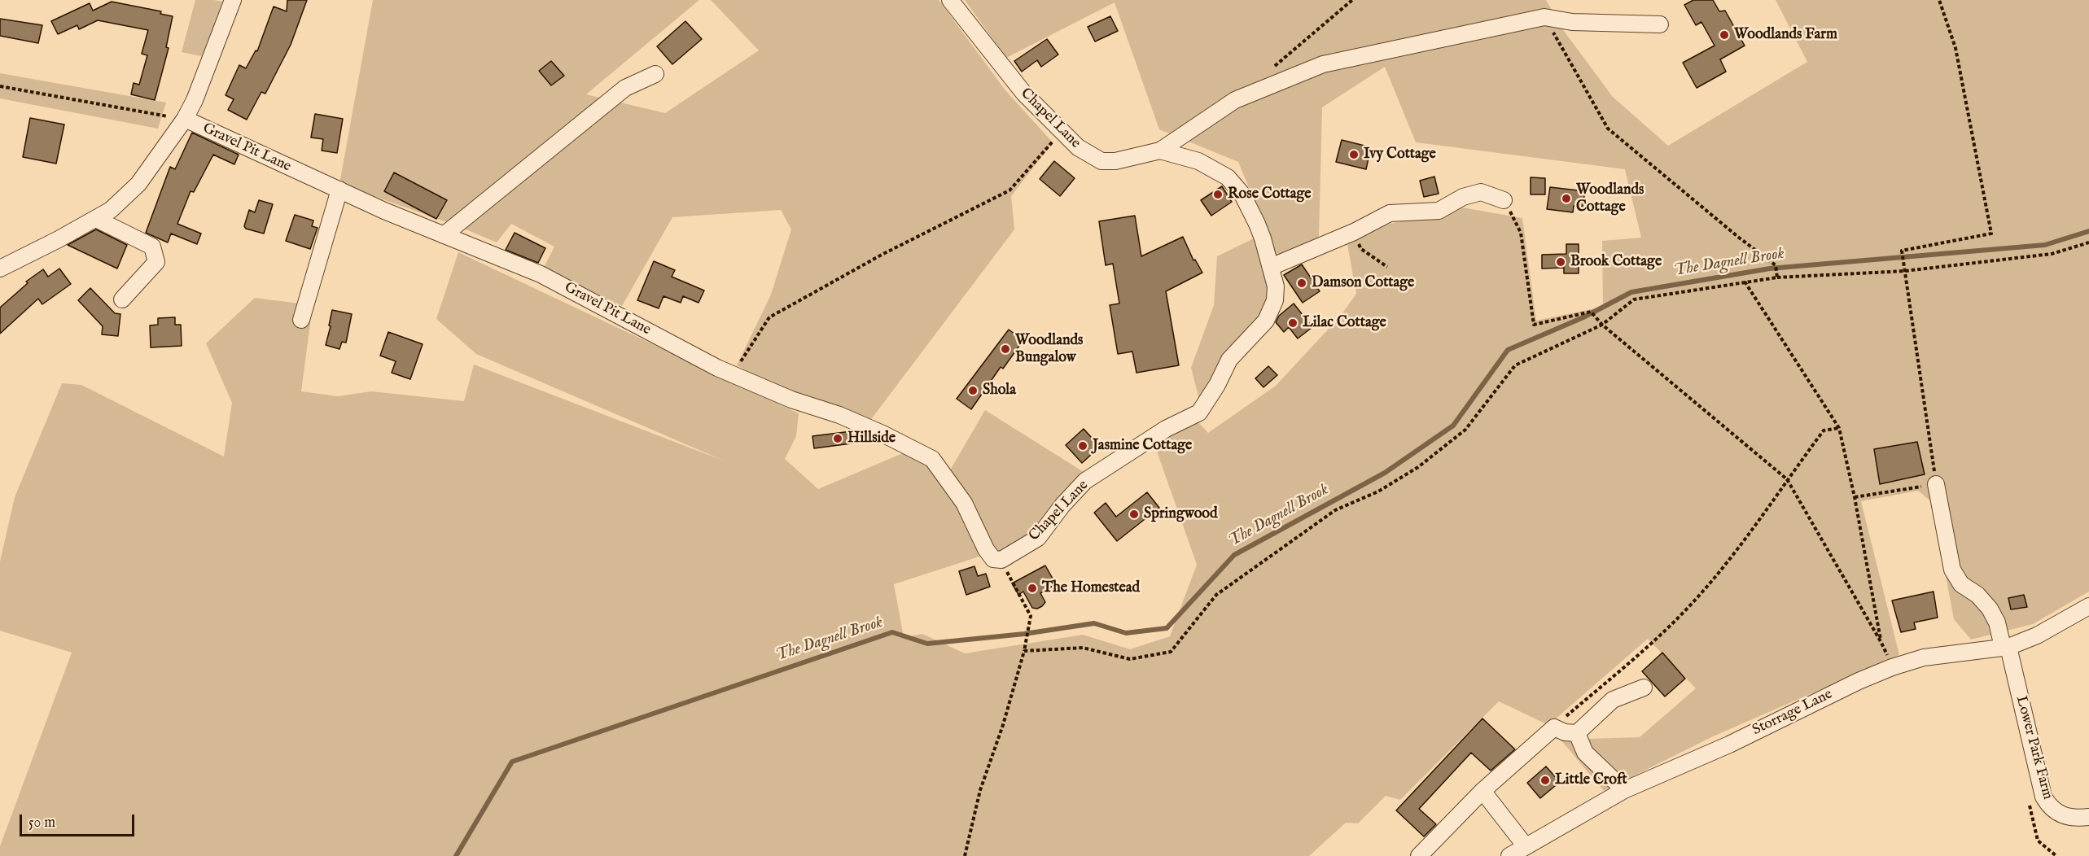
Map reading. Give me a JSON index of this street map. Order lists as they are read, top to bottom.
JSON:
{
  "streets": {
    "street": [
      "Chapel Lane",
      "Gravel Pit Lane",
      "Storrage Lane",
      "Lower Park Farm"
    ]
  },
  "crossings": [
    ["Chapel Lane", "Gravel Pit Lane"],
    ["Storrage Lane", "Lower Park Farm"]
  ],
  "water": ["The Dagnell Brook"],
  "places": [
    "Woodlands Farm",
    "Ivy Cottage",
    "Rose Cottage",
    "Woodlands Cottage",
    "Brook Cottage",
    "Damson Cottage",
    "Lilac Cottage",
    "Woodlands Bungalow",
    "Shola",
    "Hillside",
    "Jasmine Cottage",
    "Springwood",
    "The Homestead",
    "Little Croft"
  ],
  "scale_bar": "50 m"
}
